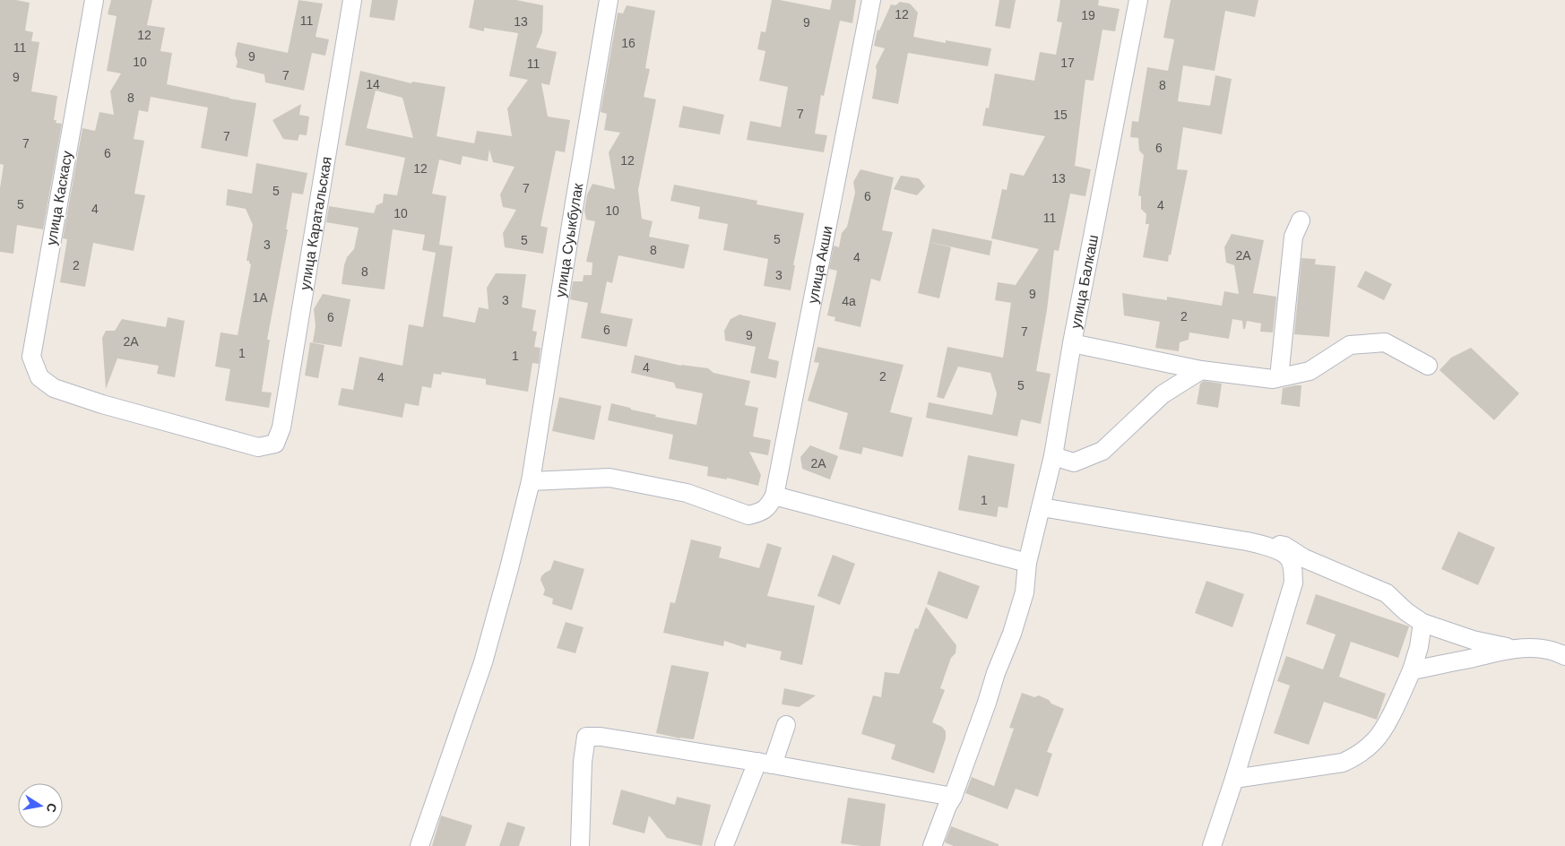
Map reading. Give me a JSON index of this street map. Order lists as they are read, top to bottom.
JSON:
{
  "streets": {
    "street": [
      "улица Каскасу",
      "улица Каратальская",
      "улица Суыкбулак",
      "улица Акши",
      "улица Балкаш"
    ]
  },
  "crossings": [
    ["улица Каскасу", "улица Каратальская"],
    ["улица Суыкбулак", "улица Акши"]
  ],
  "house_numbers": [
    "12",
    "19",
    "11",
    "13",
    "9",
    "12",
    "16",
    "11",
    "9",
    "10",
    "17",
    "11",
    "7",
    "9",
    "14",
    "8",
    "8",
    "7",
    "15",
    "7",
    "7",
    "6",
    "6",
    "12",
    "12",
    "13",
    "7",
    "5",
    "6",
    "5",
    "4",
    "4",
    "10",
    "10",
    "11",
    "5",
    "5",
    "3",
    "8",
    "2А",
    "4",
    "2",
    "8",
    "3",
    "9",
    "1А",
    "3",
    "4а",
    "2",
    "6",
    "6",
    "7",
    "9",
    "2А",
    "1",
    "1",
    "4",
    "2",
    "4",
    "5",
    "2А",
    "1"
  ],
  "north": "right"
}
